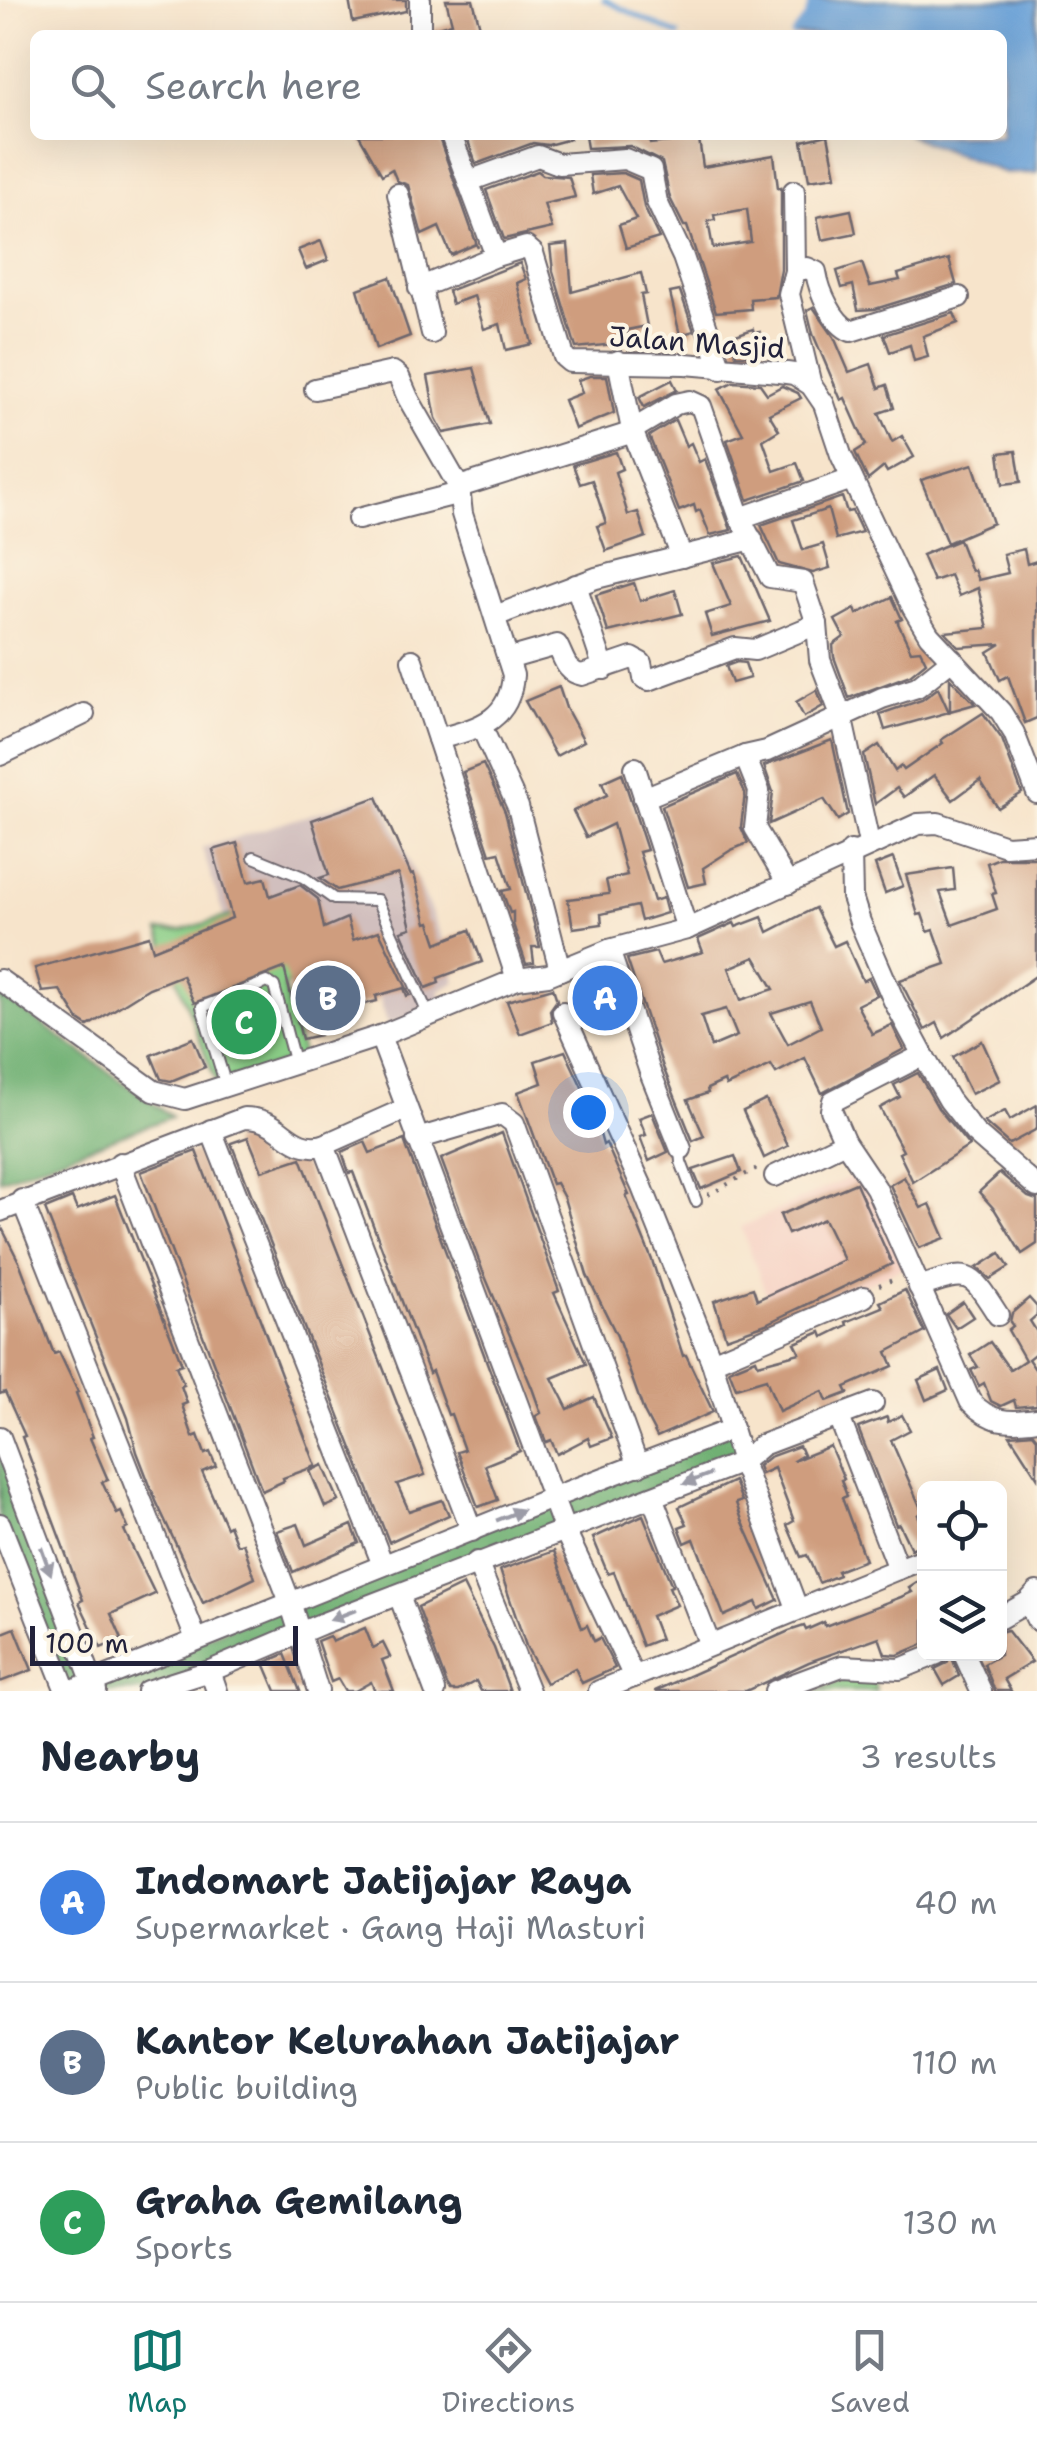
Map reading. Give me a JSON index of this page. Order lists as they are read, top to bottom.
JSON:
{
  "streets": {
    "street": ["Jalan Masjid"]
  },
  "scale_bar": "100 m",
  "page": {
    "search": "Search here",
    "pins": ["A", "B", "C"],
    "scale": "100 m",
    "heading": ["Nearby", "3 results"],
    "list": [
      {
        "mark": "A",
        "name": "Indomart Jatijajar Raya",
        "note": "Supermarket · Gang Haji Masturi",
        "value": "40 m"
      },
      {
        "mark": "B",
        "name": "Kantor Kelurahan Jatijajar",
        "note": "Public building",
        "value": "110 m"
      },
      {
        "mark": "C",
        "name": "Graha Gemilang",
        "note": "Sports",
        "value": "130 m"
      }
    ],
    "nav": ["Map", "Directions", "Saved"]
  }
}
